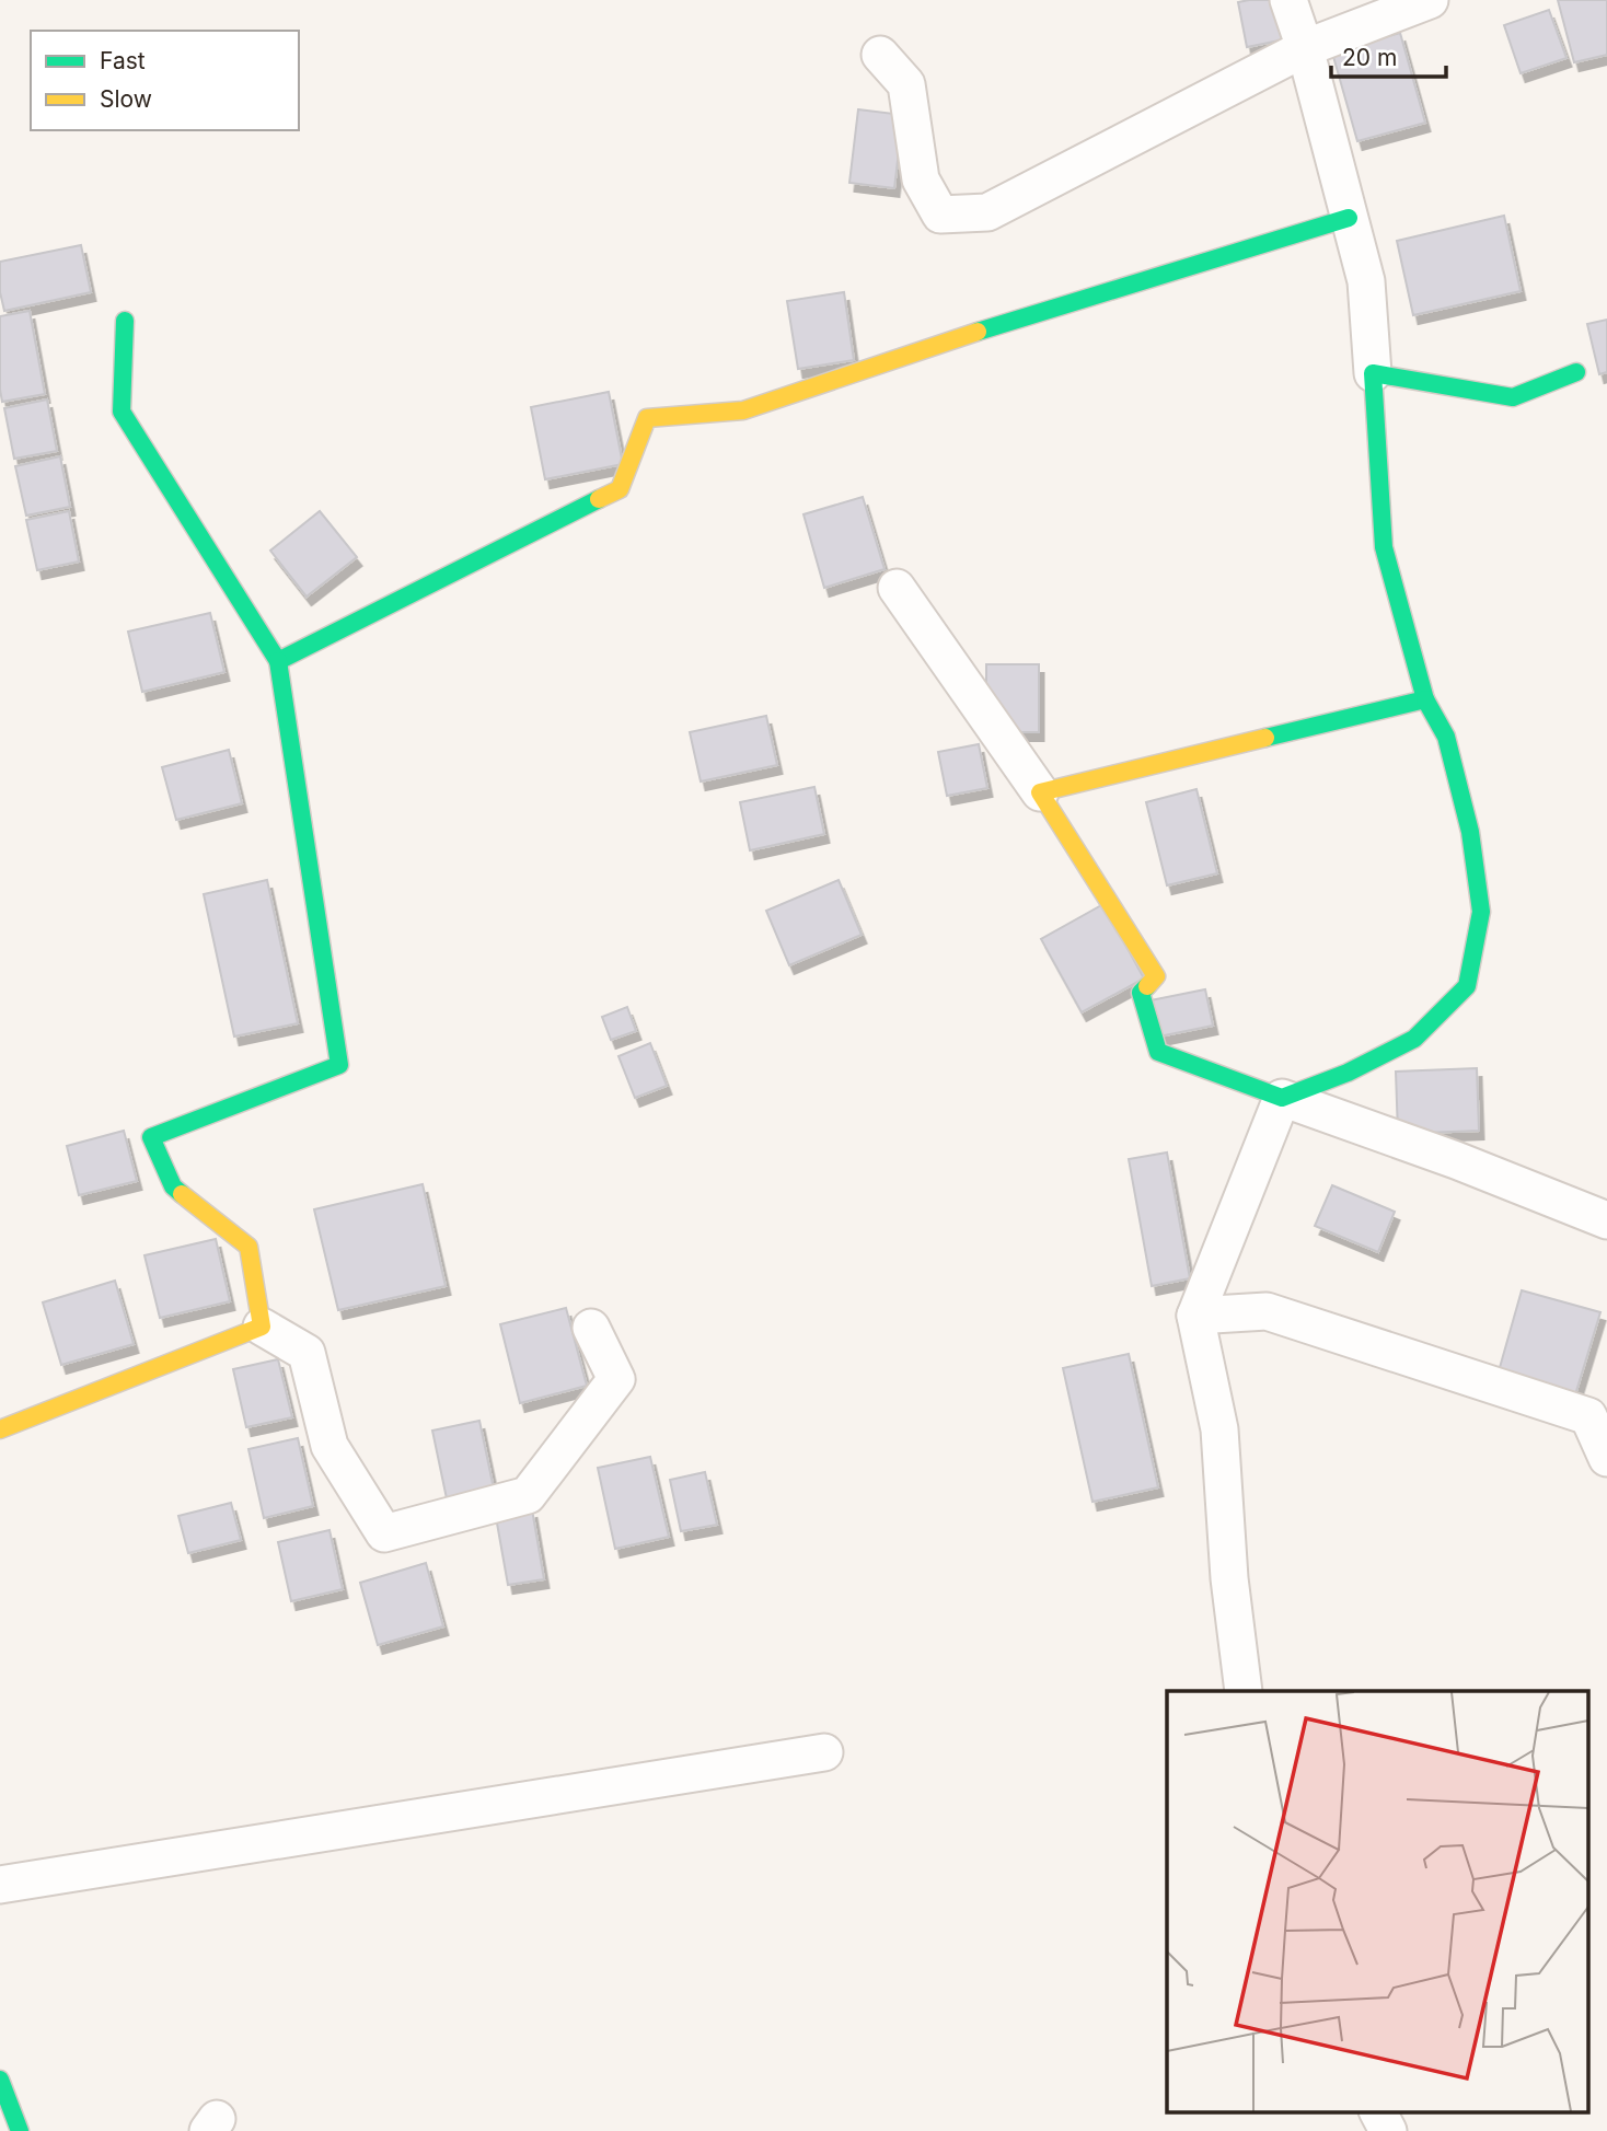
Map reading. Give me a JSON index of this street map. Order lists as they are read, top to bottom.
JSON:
{
  "legend": ["Fast", "Slow"],
  "scale_bar": "20 m"
}
